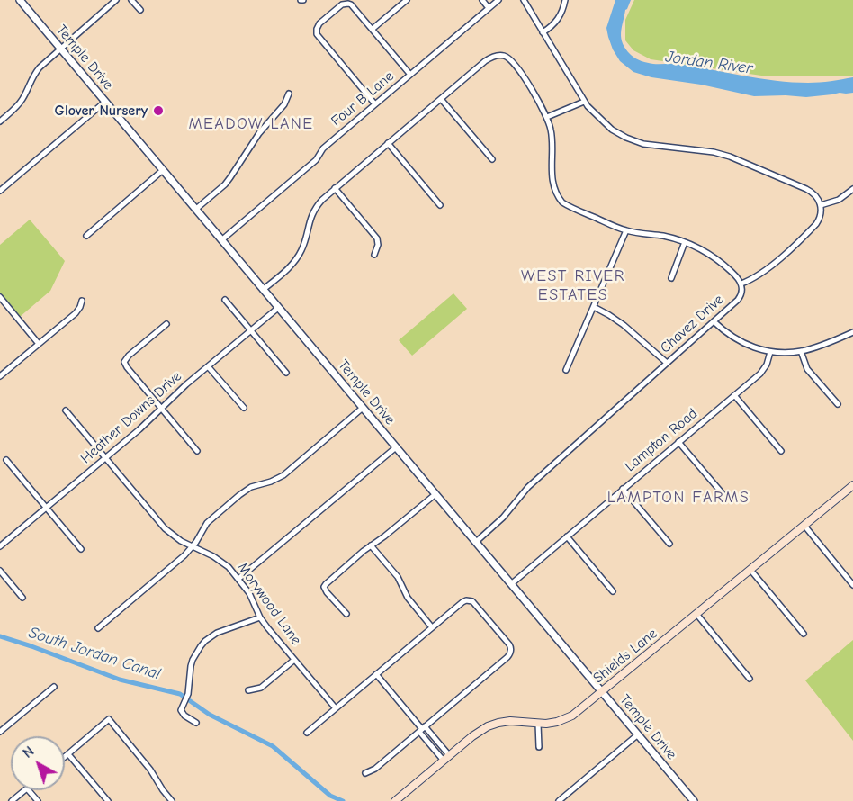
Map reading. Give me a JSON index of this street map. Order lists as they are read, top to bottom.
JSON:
{
  "streets": {
    "main road": ["Shields Lane"],
    "street": [
      "Temple Drive",
      "Four B Lane",
      "Chavez Drive",
      "Heather Downs Drive",
      "Lampton Road",
      "Morywood Lane"
    ]
  },
  "crossings": [
    ["Temple Drive", "Four B Lane"],
    ["Temple Drive", "Chavez Drive"],
    ["Temple Drive", "Heather Downs Drive"],
    ["Temple Drive", "Lampton Road"],
    ["Temple Drive", "Shields Lane"],
    ["Heather Downs Drive", "Morywood Lane"]
  ],
  "districts": ["MEADOW LANE", "WEST RIVER ESTATES", "LAMPTON FARMS"],
  "water": ["Jordan River", "South Jordan Canal"],
  "places": ["Glover Nursery"],
  "north": "top left"
}
